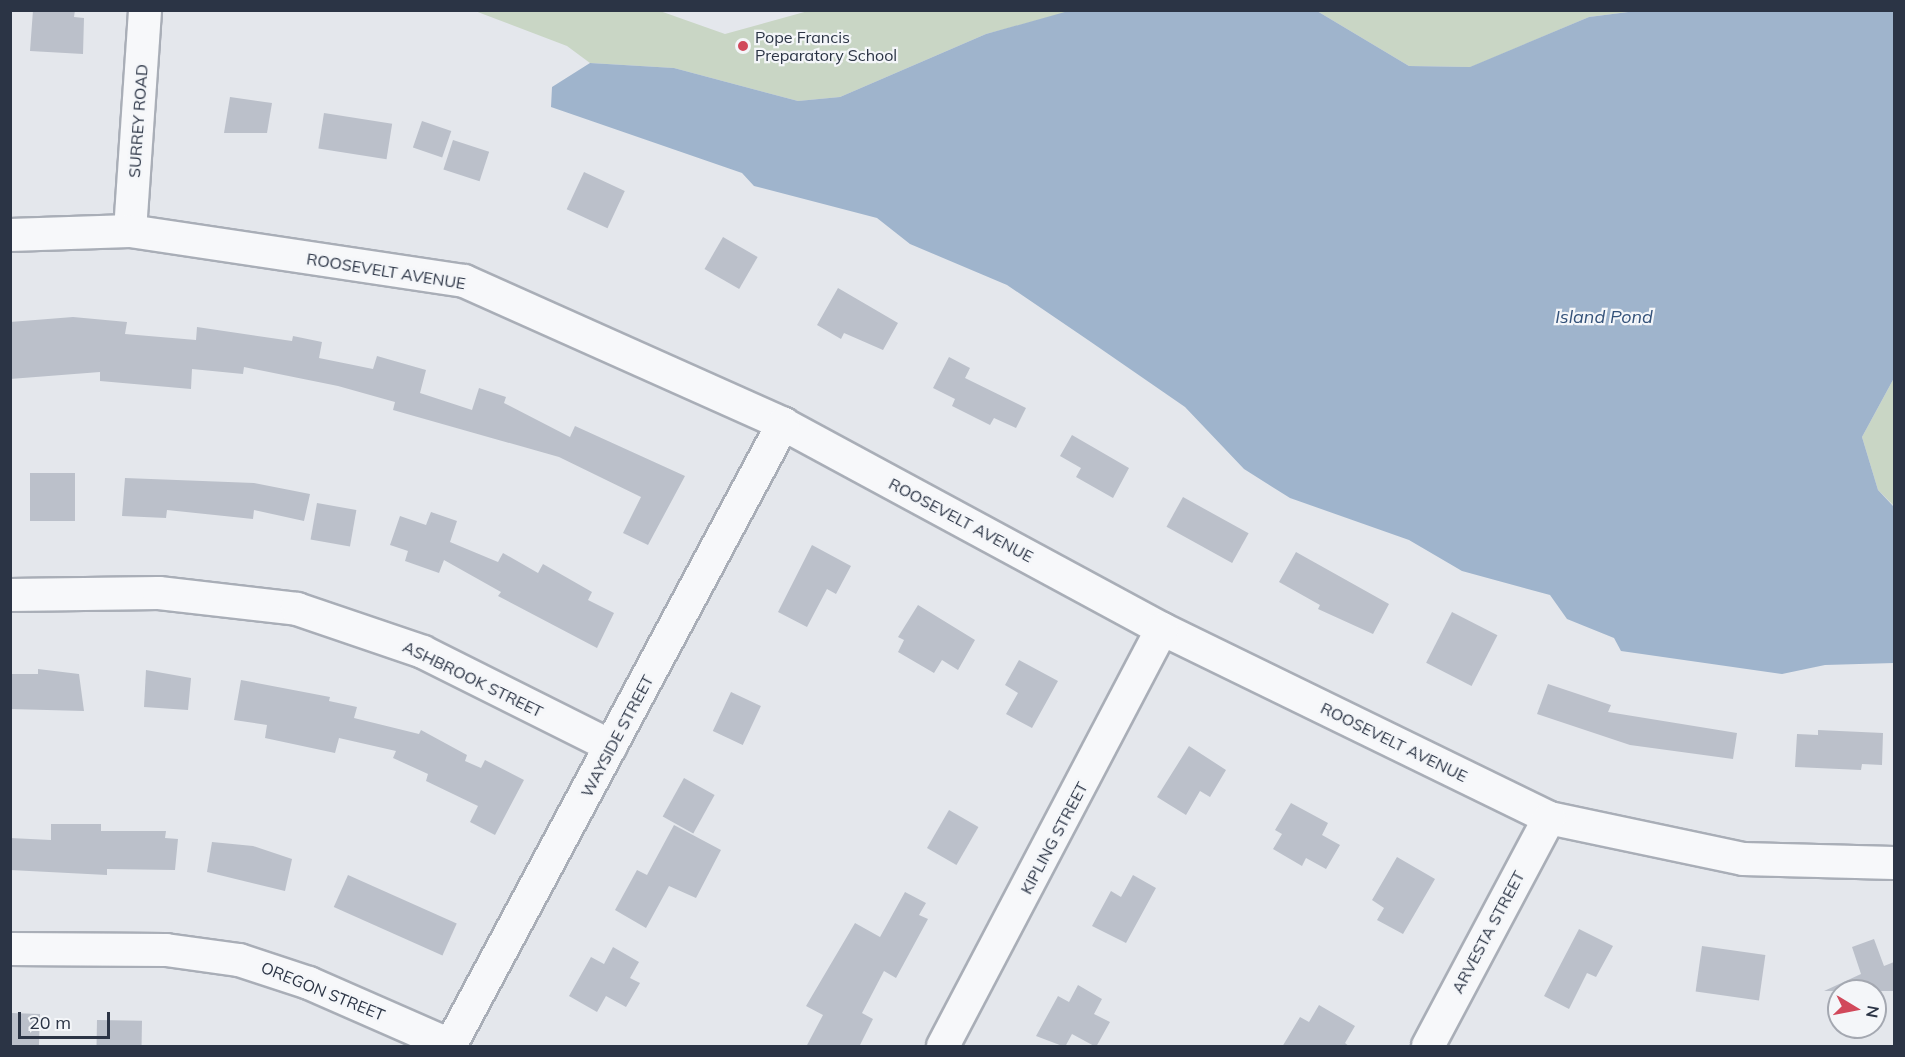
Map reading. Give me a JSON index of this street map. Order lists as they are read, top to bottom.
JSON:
{
  "streets": {
    "street": [
      "SURREY ROAD",
      "ROOSEVELT AVENUE",
      "ASHBROOK STREET",
      "WAYSIDE STREET",
      "KIPLING STREET",
      "ARVESTA STREET",
      "OREGON STREET"
    ]
  },
  "crossings": [
    ["SURREY ROAD", "ROOSEVELT AVENUE"],
    ["ROOSEVELT AVENUE", "WAYSIDE STREET"],
    ["ROOSEVELT AVENUE", "KIPLING STREET"],
    ["ROOSEVELT AVENUE", "ARVESTA STREET"],
    ["ASHBROOK STREET", "WAYSIDE STREET"],
    ["WAYSIDE STREET", "OREGON STREET"]
  ],
  "water": ["Island Pond"],
  "places": ["Pope Francis Preparatory School"],
  "scale_bar": "20 m",
  "north": "right"
}
